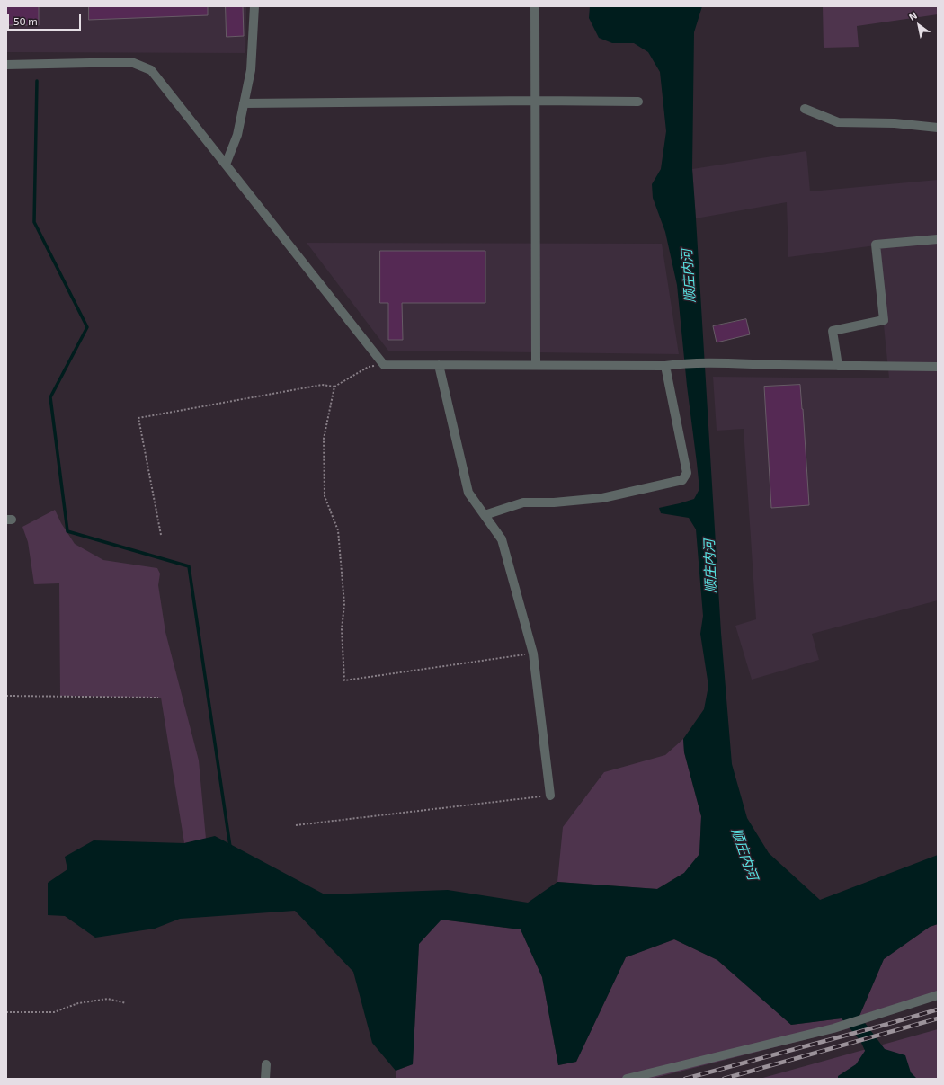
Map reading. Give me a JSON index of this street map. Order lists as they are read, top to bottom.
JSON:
{
  "water": ["顺庄内河"],
  "scale_bar": "50 m",
  "north": "top left"
}
